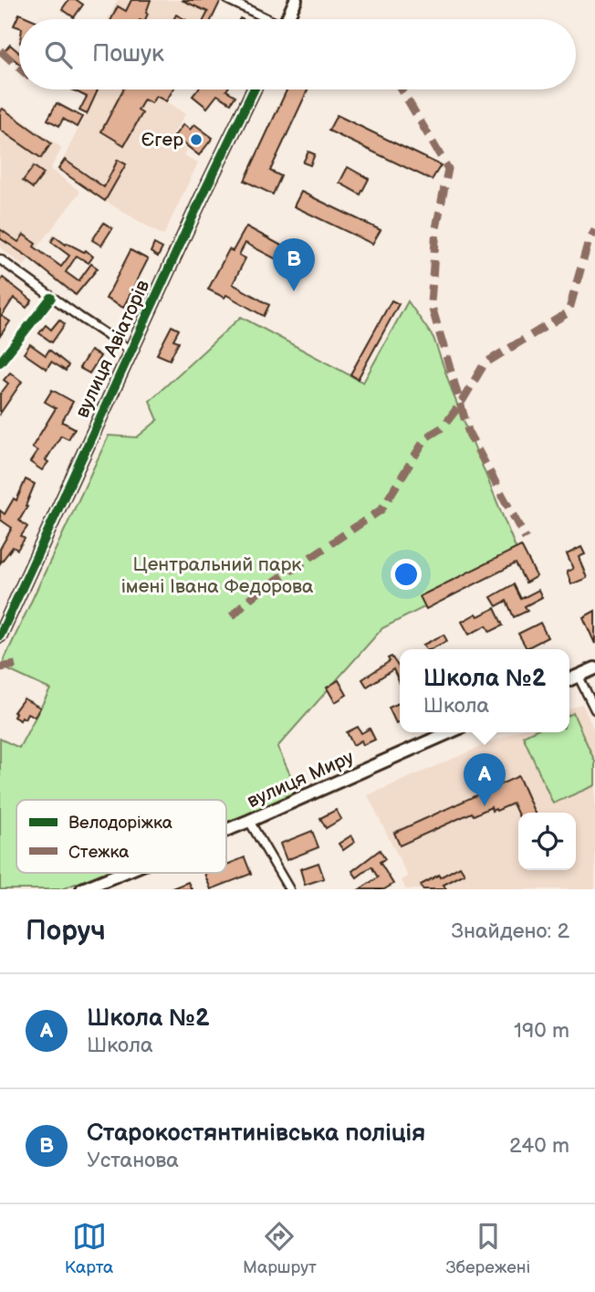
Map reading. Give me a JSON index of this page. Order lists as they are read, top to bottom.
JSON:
{
  "streets": {
    "street": ["вулиця Авіаторів", "вулиця Миру"]
  },
  "parks": ["Центральний парк імені Івана Федорова"],
  "places": ["Єгер"],
  "legend": ["Велодоріжка", "Стежка"],
  "page": {
    "search": "Пошук",
    "pins": ["B", "A"],
    "popup": ["Школа №2", "Школа"],
    "heading": ["Поруч", "Знайдено: 2"],
    "list": [
      {
        "mark": "A",
        "name": "Школа №2",
        "note": "Школа",
        "value": "190 m"
      },
      {
        "mark": "B",
        "name": "Старокостянтинівська поліція",
        "note": "Установа",
        "value": "240 m"
      }
    ],
    "nav": ["Карта", "Маршрут", "Збережені"]
  }
}
